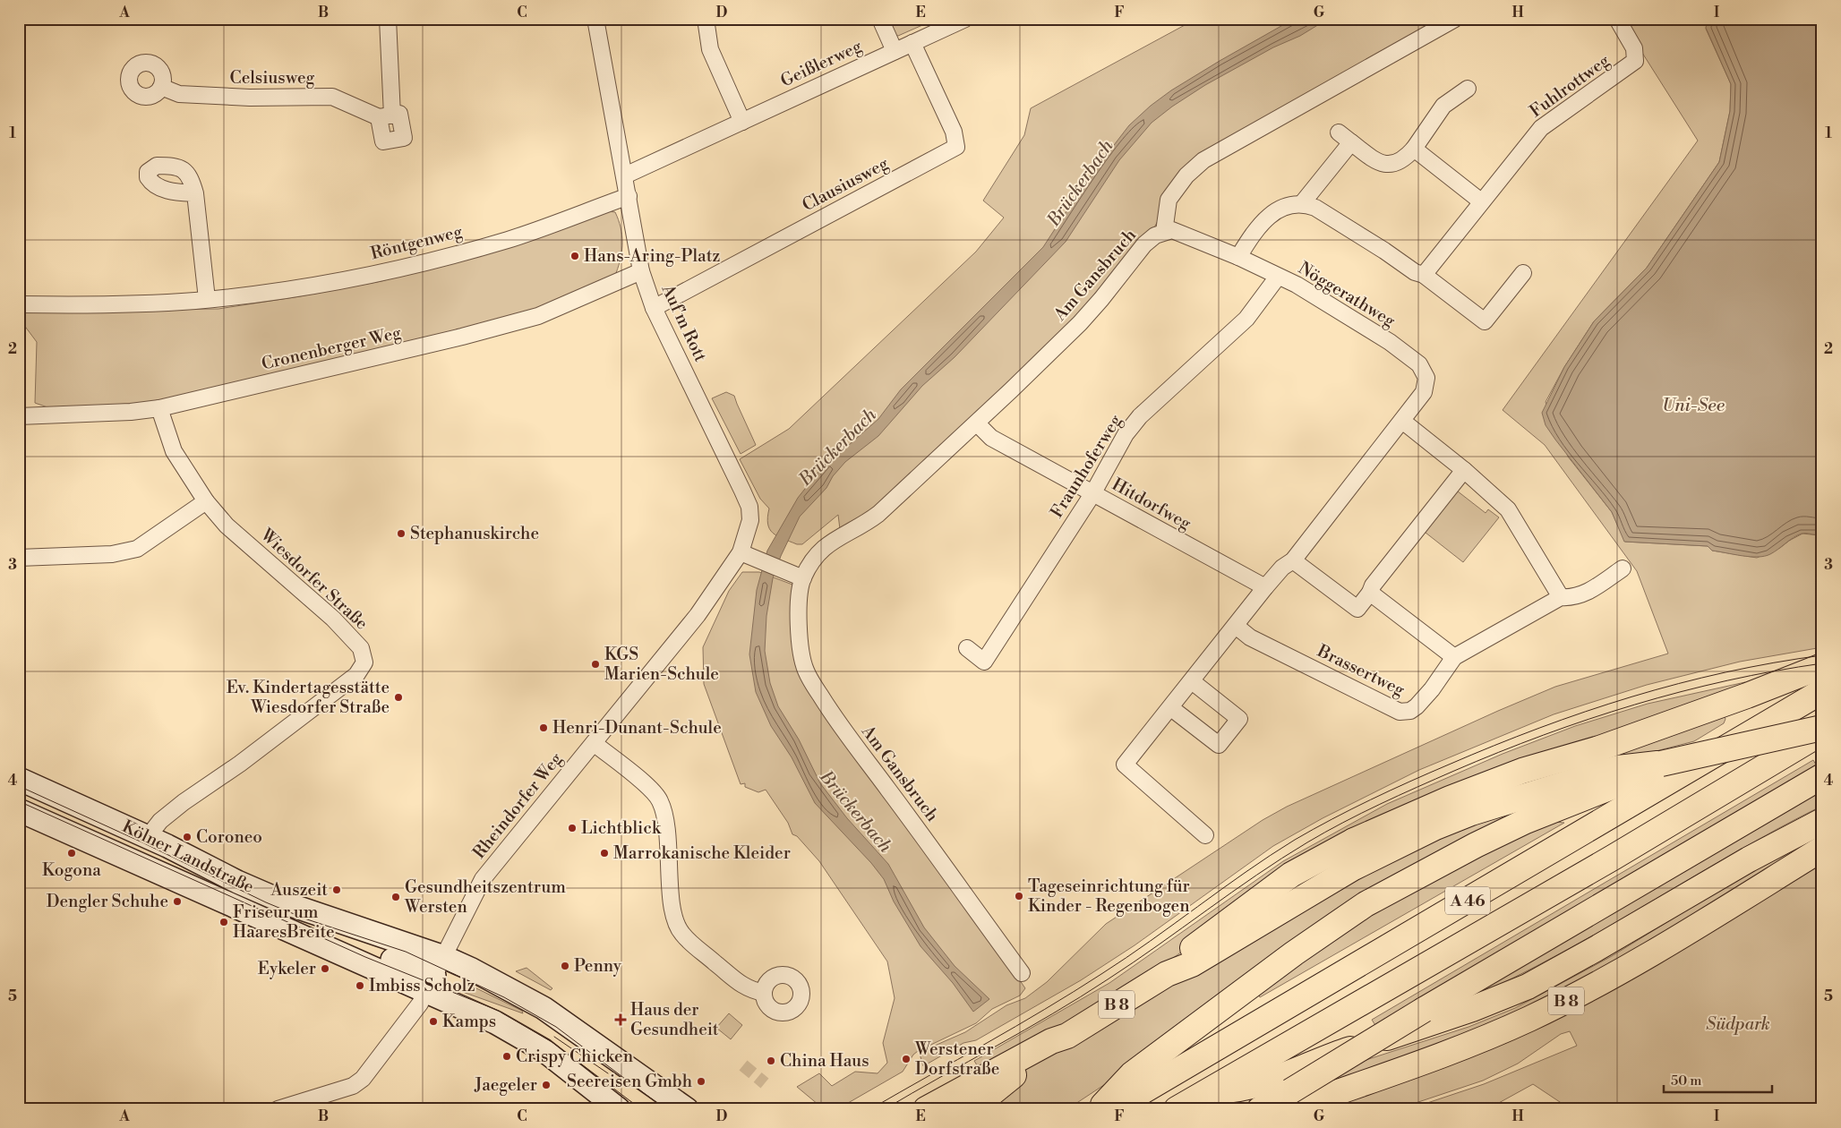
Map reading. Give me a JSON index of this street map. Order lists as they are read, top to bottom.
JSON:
{
  "streets": {
    "main road": ["Kölner Landstraße", "A 46", "B 8"],
    "street": [
      "Geißlerweg",
      "Celsiusweg",
      "Fuhlrottweg",
      "Clausiusweg",
      "Röntgenweg",
      "Am Gansbruch",
      "Nöggerathweg",
      "Auf'm Rott",
      "Cronenberger Weg",
      "Fraunhoferweg",
      "Hitdorfweg",
      "Wiesdorfer Straße",
      "Brassertweg",
      "Rheindorfer Weg"
    ]
  },
  "crossings": [
    ["Geißlerweg", "Clausiusweg"],
    ["Geißlerweg", "Auf'm Rott"],
    ["Clausiusweg", "Auf'm Rott"],
    ["Röntgenweg", "Auf'm Rott"],
    ["Am Gansbruch", "Nöggerathweg"],
    ["Am Gansbruch", "Hitdorfweg"],
    ["Nöggerathweg", "Fraunhoferweg"],
    ["Auf'm Rott", "Cronenberger Weg"],
    ["Auf'm Rott", "Rheindorfer Weg"],
    ["Cronenberger Weg", "Wiesdorfer Straße"],
    ["Fraunhoferweg", "Hitdorfweg"],
    ["Wiesdorfer Straße", "Kölner Landstraße"],
    ["Rheindorfer Weg", "Kölner Landstraße"],
    ["A 46", "B 8"]
  ],
  "water": ["Brückerbach", "Uni-See"],
  "parks": ["Südpark"],
  "places": {
    "other": [
      "Hans-Aring-Platz",
      "Stephanuskirche",
      "KGS Marien-Schule",
      "Ev. Kindertagesstätte Wiesdorfer Straße",
      "Henri-Dunant-Schule",
      "Lichtblick",
      "Coroneo",
      "Kogona",
      "Marrokanische Kleider",
      "Auszeit",
      "Tageseinrichtung für Kinder - Regenbogen",
      "Gesundheitszentrum Wersten",
      "Dengler Schuhe",
      "Friseur um HaaresBreite",
      "Penny",
      "Eykeler",
      "Imbiss Scholz",
      "Kamps",
      "Crispy Chicken",
      "Werstener Dorfstraße",
      "China Haus",
      "Seereisen Gmbh",
      "Jaegeler"
    ],
    "health": ["Haus der Gesundheit"]
  },
  "scale_bar": "50 m",
  "grid": {
    "columns": [
      "A",
      "B",
      "C",
      "D",
      "E",
      "F",
      "G",
      "H",
      "I"
    ],
    "rows": [
      "1",
      "2",
      "3",
      "4",
      "5"
    ]
  }
}
